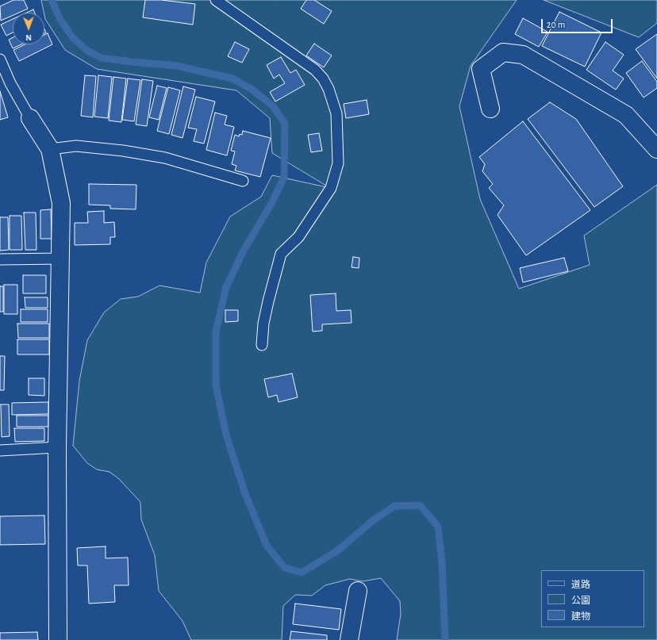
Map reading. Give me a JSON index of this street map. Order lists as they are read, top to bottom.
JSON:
{
  "legend": ["道路", "公園", "建物"],
  "scale_bar": "20 m",
  "north": "bottom"
}
